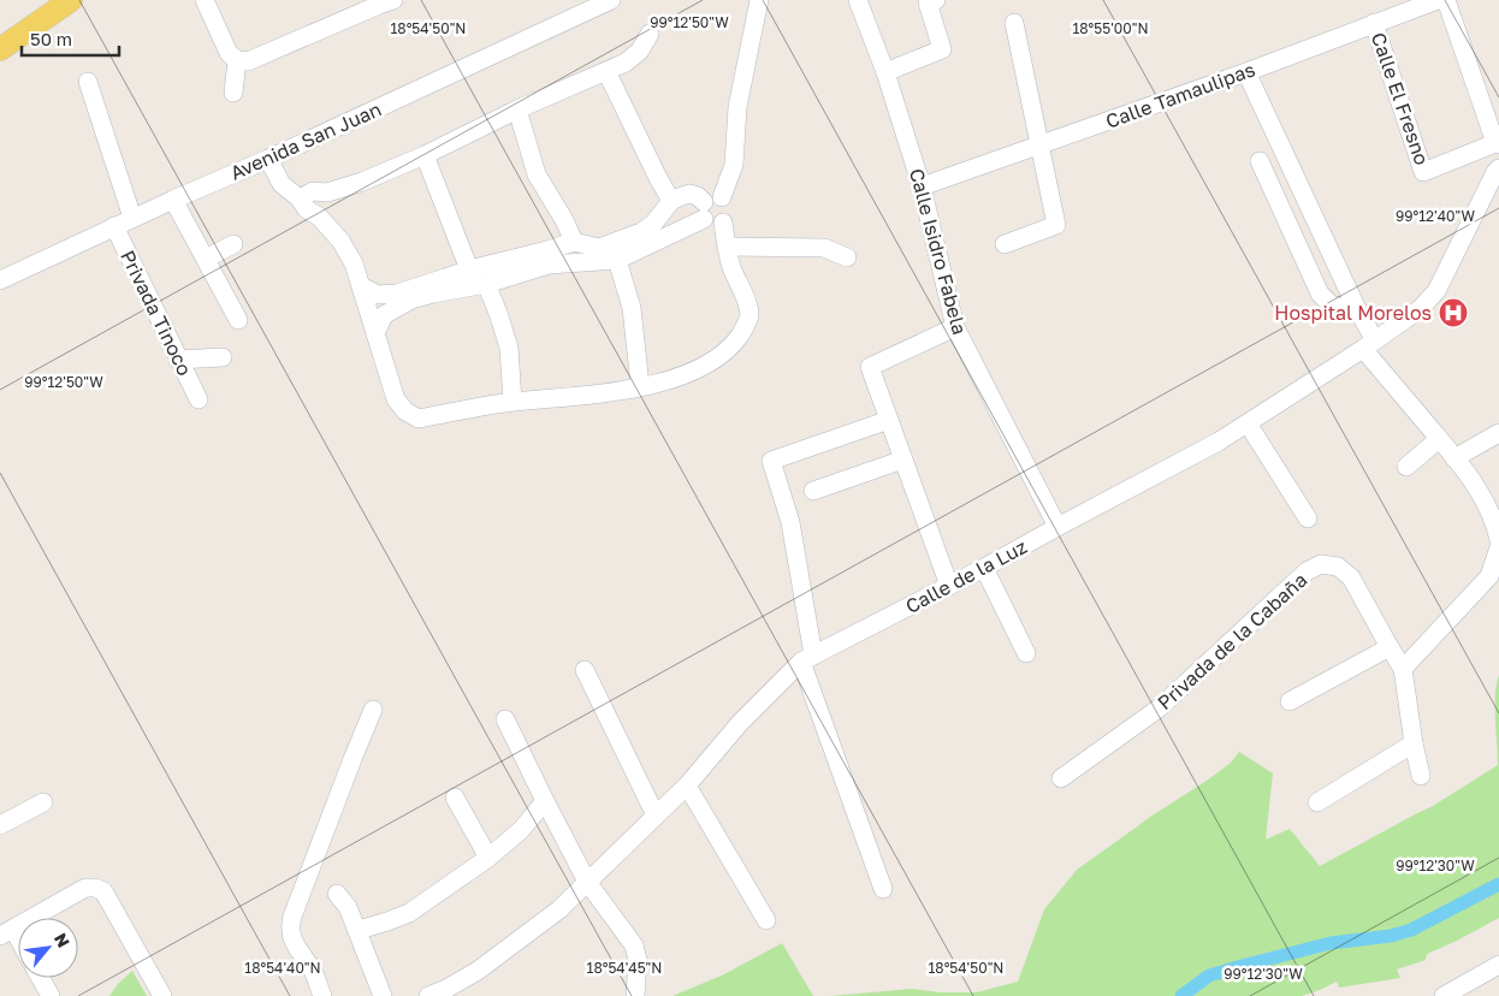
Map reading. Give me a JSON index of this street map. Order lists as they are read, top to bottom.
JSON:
{
  "streets": {
    "street": [
      "Calle Tamaulipas",
      "Calle El Fresno",
      "Avenida San Juan",
      "Calle Isidro Fabela",
      "Privada Tinoco",
      "Calle de la Luz",
      "Privada de la Cabaña"
    ]
  },
  "crossings": [
    ["Calle Tamaulipas", "Calle El Fresno"],
    ["Calle Tamaulipas", "Calle Isidro Fabela"],
    ["Avenida San Juan", "Privada Tinoco"],
    ["Calle Isidro Fabela", "Calle de la Luz"]
  ],
  "places": {
    "hospital": ["Hospital Morelos"]
  },
  "scale_bar": "50 m",
  "north": "top right",
  "coordinates": [
    "99°12'50\"W",
    "18°54'50\"N",
    "18°55'00\"N",
    "99°12'40\"W",
    "99°12'30\"W",
    "18°54'40\"N",
    "18°54'45\"N"
  ]
}
